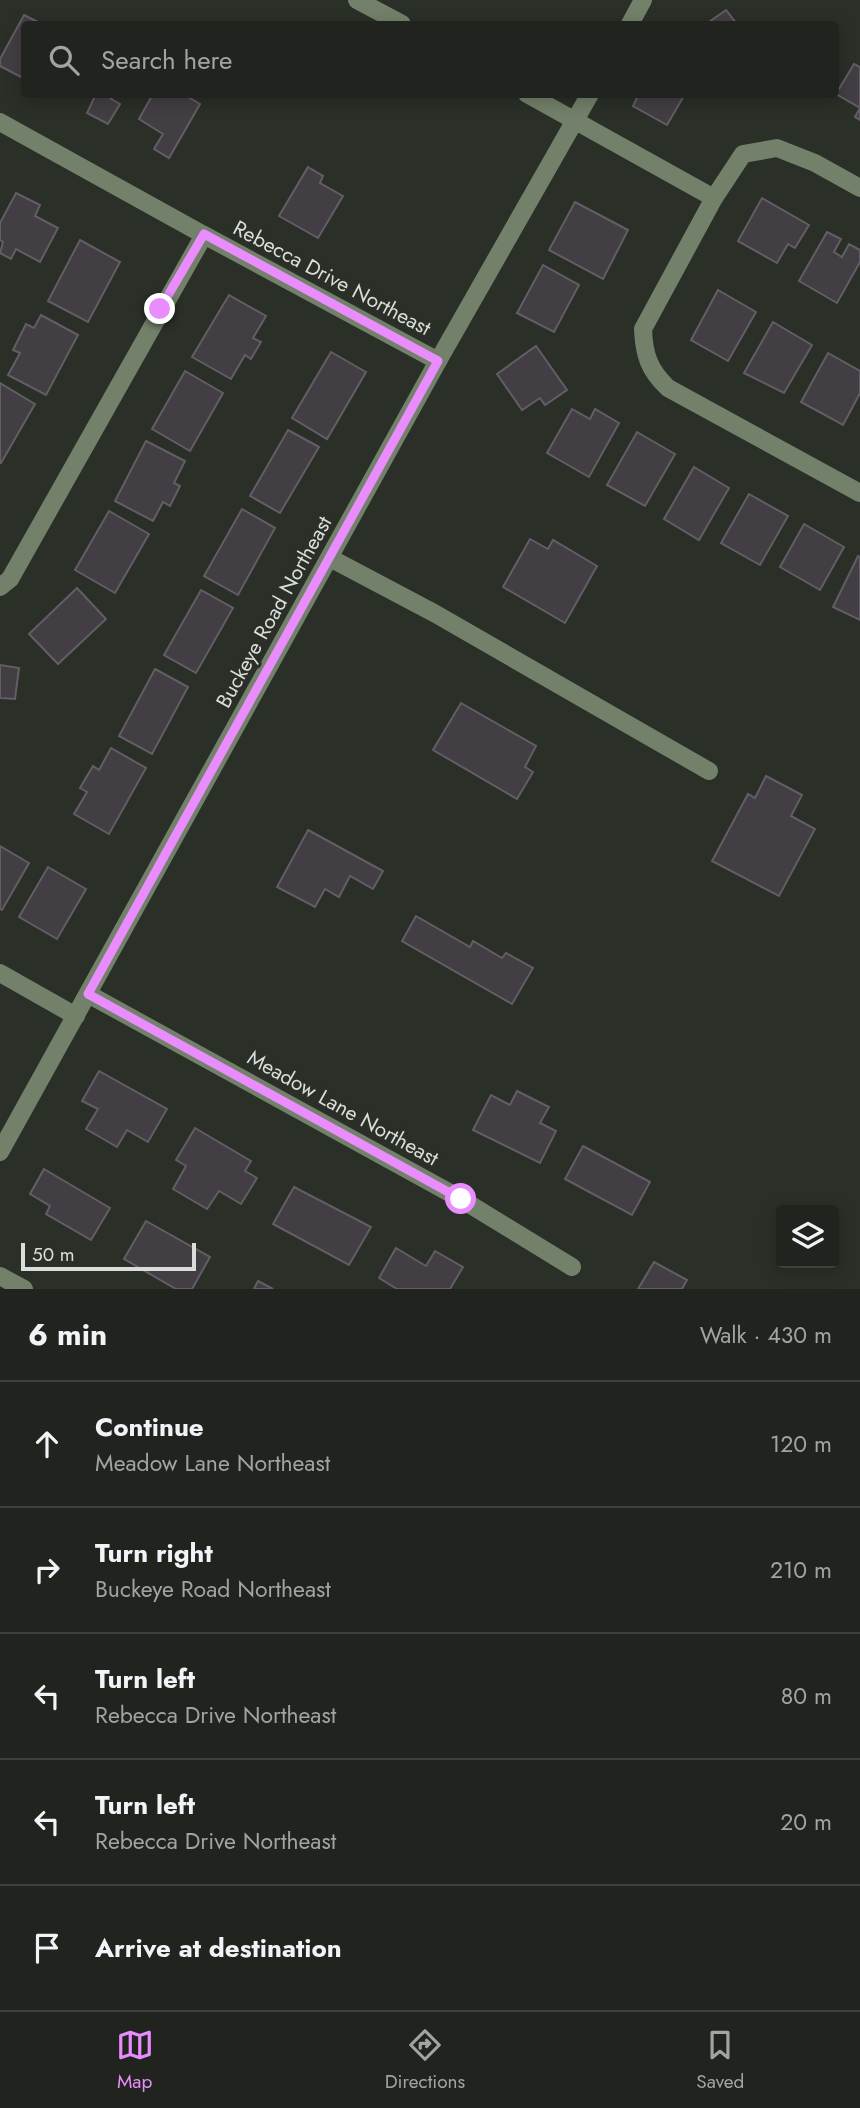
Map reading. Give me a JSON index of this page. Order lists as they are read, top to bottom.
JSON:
{
  "streets": {
    "street": ["Rebecca Drive Northeast", "Buckeye Road Northeast", "Meadow Lane Northeast"]
  },
  "crossings": [
    ["Rebecca Drive Northeast", "Buckeye Road Northeast"],
    ["Buckeye Road Northeast", "Meadow Lane Northeast"]
  ],
  "scale_bar": "50 m",
  "page": {
    "search": "Search here",
    "scale": "50 m",
    "heading": ["6 min", "Walk · 430 m"],
    "list": [
      ["Continue", "Meadow Lane Northeast", "120 m"],
      ["Turn right", "Buckeye Road Northeast", "210 m"],
      ["Turn left", "Rebecca Drive Northeast", "80 m"],
      ["Turn left", "Rebecca Drive Northeast", "20 m"],
      "Arrive at destination"
    ],
    "nav": ["Map", "Directions", "Saved"]
  }
}
